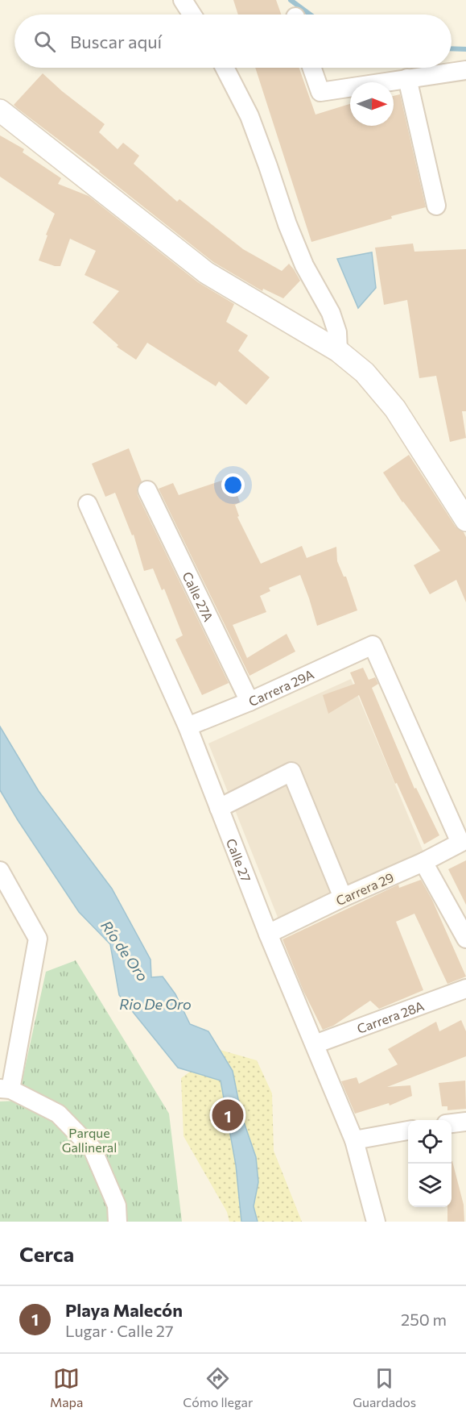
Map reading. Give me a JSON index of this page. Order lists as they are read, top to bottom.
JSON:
{
  "streets": {
    "street": [
      "Calle 27A",
      "Carrera 29A",
      "Calle 27",
      "Carrera 29",
      "Carrera 28A"
    ]
  },
  "crossings": [
    ["Calle 27A", "Carrera 29A"],
    ["Carrera 29A", "Calle 27"],
    ["Carrera 29A", "Carrera 29"],
    ["Calle 27", "Carrera 29"],
    ["Calle 27", "Carrera 28A"]
  ],
  "water": ["Río de Oro", "Rio De Oro"],
  "parks": ["Parque Gallineral"],
  "north": "right",
  "page": {
    "search": "Buscar aquí",
    "pins": "1",
    "heading": "Cerca",
    "list": [
      {
        "mark": "1",
        "name": "Playa Malecón",
        "note": "Lugar · Calle 27",
        "value": "250 m"
      }
    ],
    "nav": ["Mapa", "Cómo llegar", "Guardados"]
  }
}
